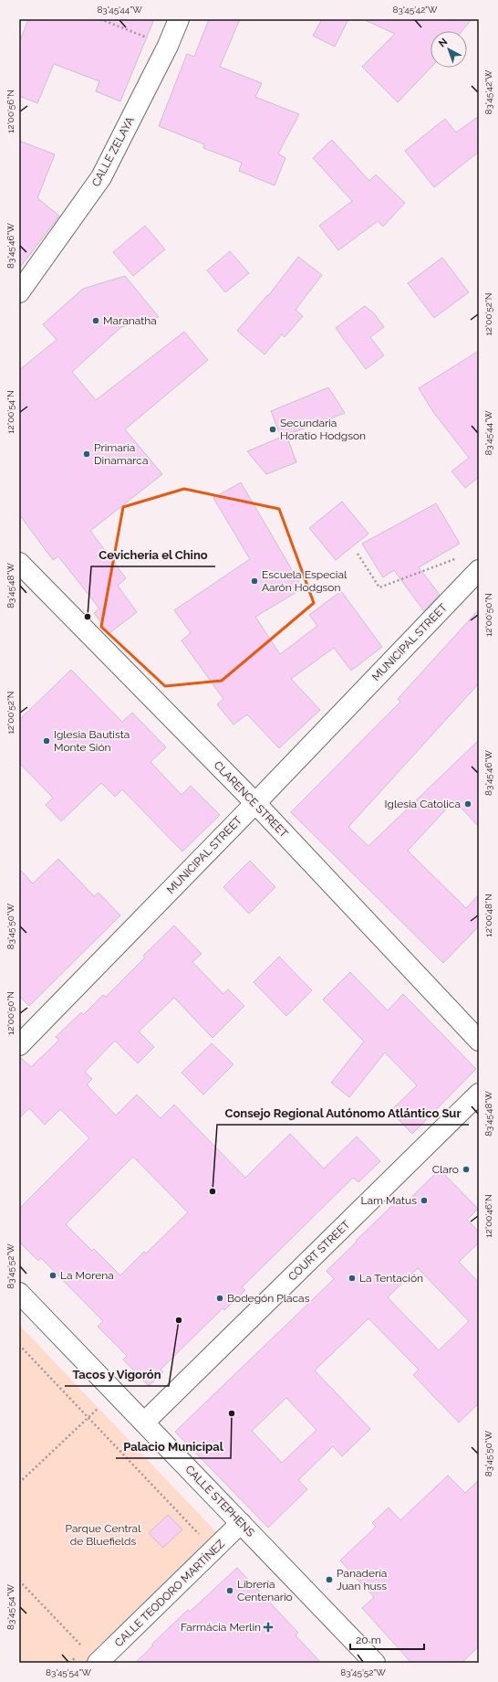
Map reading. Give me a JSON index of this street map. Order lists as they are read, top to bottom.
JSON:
{
  "streets": {
    "street": [
      "CALLE ZELAYA",
      "MUNICIPAL STREET",
      "CLARENCE STREET",
      "COURT STREET",
      "CALLE STEPHENS",
      "CALLE TEODORO MARTÍNEZ"
    ]
  },
  "crossings": [
    ["MUNICIPAL STREET", "CLARENCE STREET"],
    ["COURT STREET", "CALLE STEPHENS"],
    ["CALLE STEPHENS", "CALLE TEODORO MARTÍNEZ"]
  ],
  "parks": ["Parque Central de Bluefields"],
  "places": {
    "other": [
      "Maranatha",
      "Secundaria Horatio Hodgson",
      "Primaria Dinamarca",
      "Escuela Especial Aarón Hodgson",
      "Cevicheria el Chino",
      "Iglesia Bautista Monte Sión",
      "Iglesia Catolica",
      "Claro",
      "Consejo Regional Autónomo Atlántico Sur",
      "Lam Matus",
      "La Morena",
      "La Tentación",
      "Bodegón Placas",
      "Tacos y Vigorón",
      "Palacio Municipal",
      "Panadería Juan huss",
      "Librería Centenario"
    ],
    "health": ["Farmácia Merlin"]
  },
  "scale_bar": "20 m",
  "north": "top left",
  "coordinates": [
    "83°45'44\"W",
    "83°45'42\"W",
    "12°00'56\"N",
    "83°45'46\"W",
    "12°00'52\"N",
    "12°00'54\"N",
    "83°45'48\"W",
    "12°00'50\"N",
    "12°00'48\"N",
    "83°45'50\"W",
    "12°00'46\"N",
    "83°45'52\"W",
    "83°45'54\"W"
  ]
}
